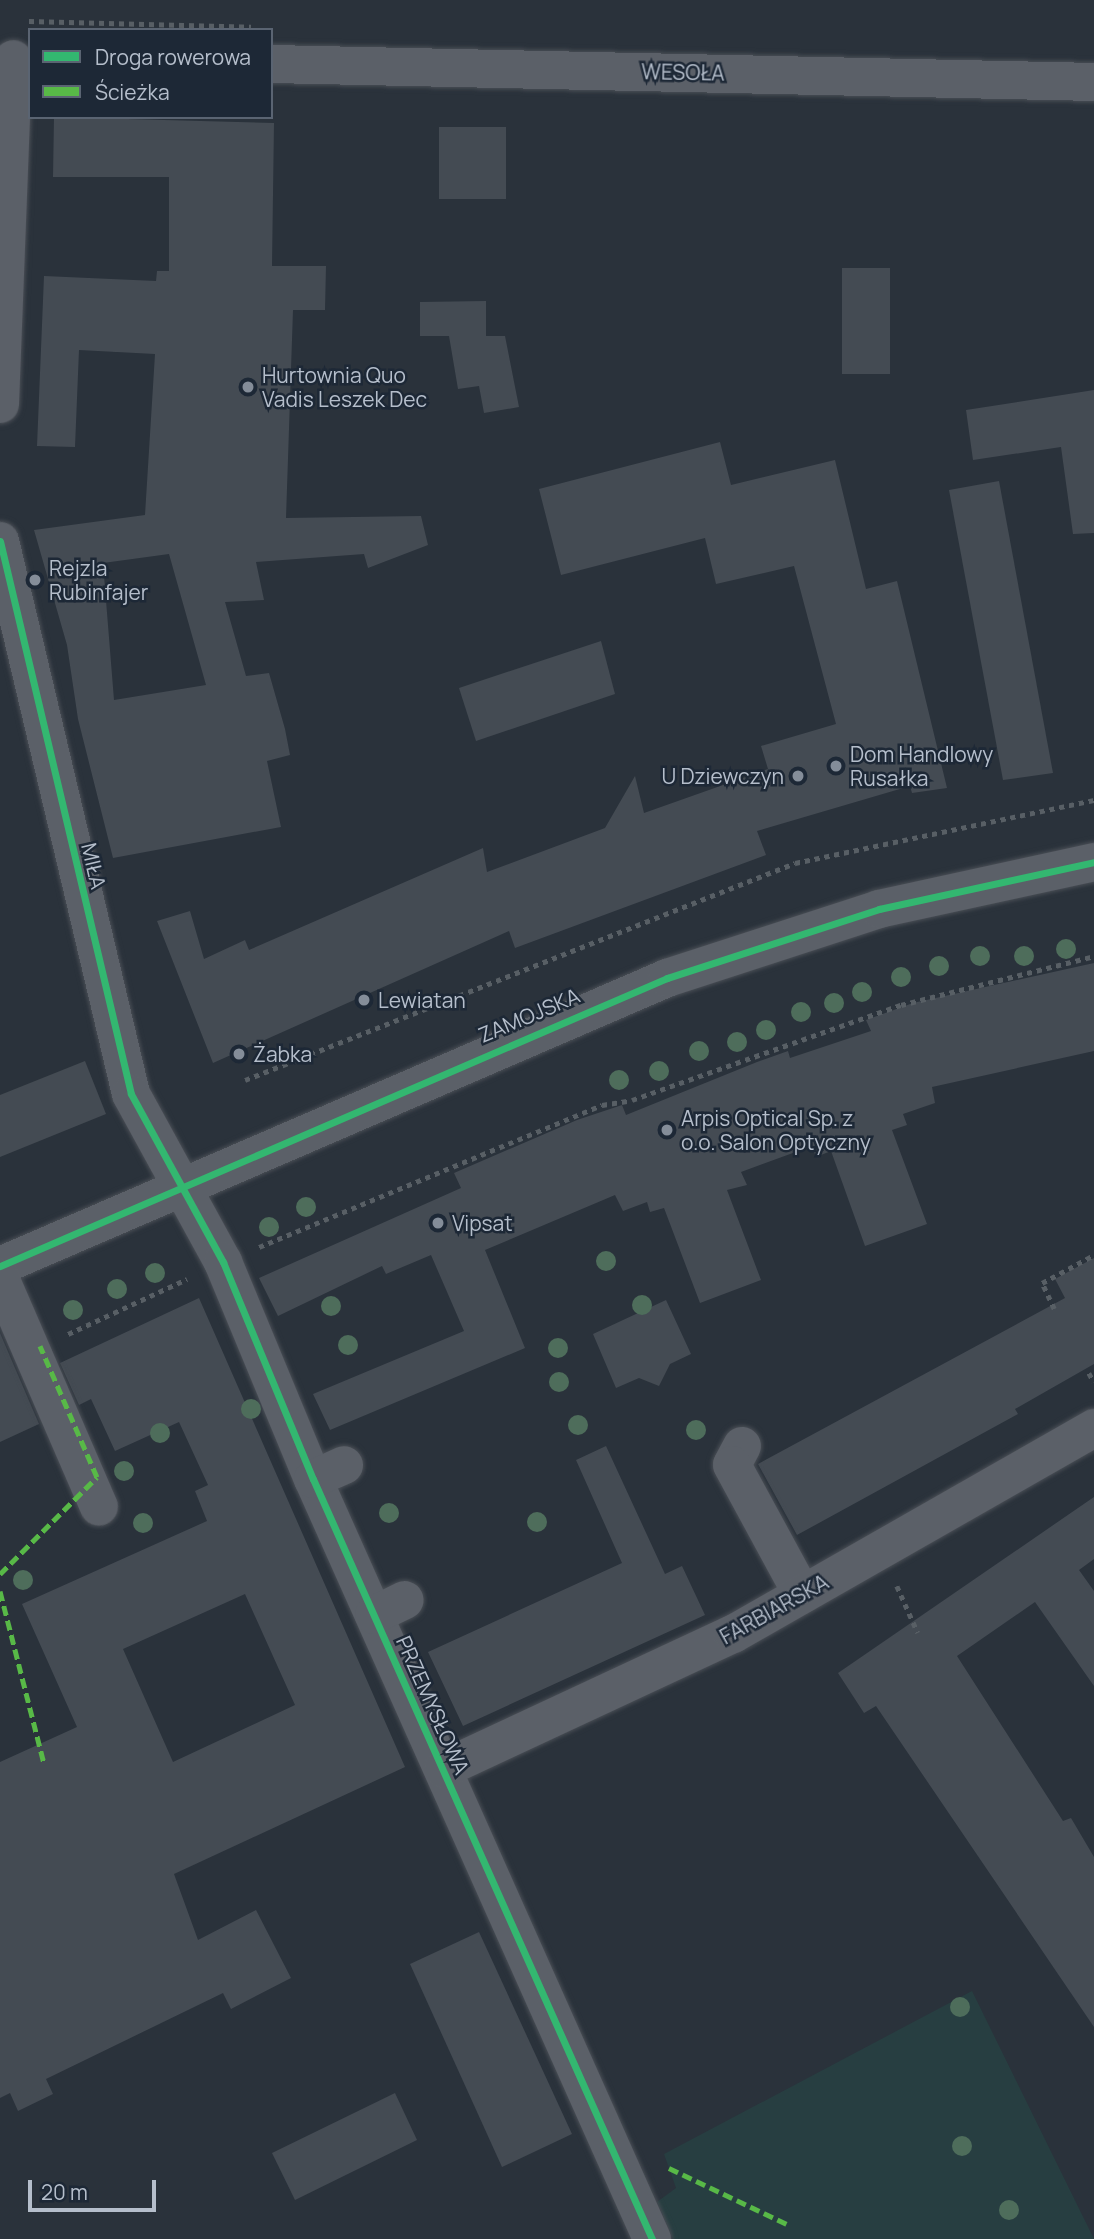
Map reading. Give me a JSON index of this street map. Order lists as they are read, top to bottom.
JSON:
{
  "streets": {
    "street": [
      "WESOŁA",
      "MIŁA",
      "ZAMOJSKA",
      "FARBIARSKA",
      "PRZEMYSŁOWA"
    ]
  },
  "crossings": [
    ["MIŁA", "ZAMOJSKA"],
    ["MIŁA", "PRZEMYSŁOWA"],
    ["ZAMOJSKA", "PRZEMYSŁOWA"],
    ["FARBIARSKA", "PRZEMYSŁOWA"]
  ],
  "places": [
    "Hurtownia Quo Vadis Leszek Dec",
    "Rejzla Rubinfajer",
    "Dom Handlowy Rusałka",
    "U Dziewczyn",
    "Lewiatan",
    "Żabka",
    "Arpis Optical Sp. z o.o. Salon Optyczny",
    "Vipsat"
  ],
  "legend": ["Droga rowerowa", "Ścieżka"],
  "scale_bar": "20 m"
}
